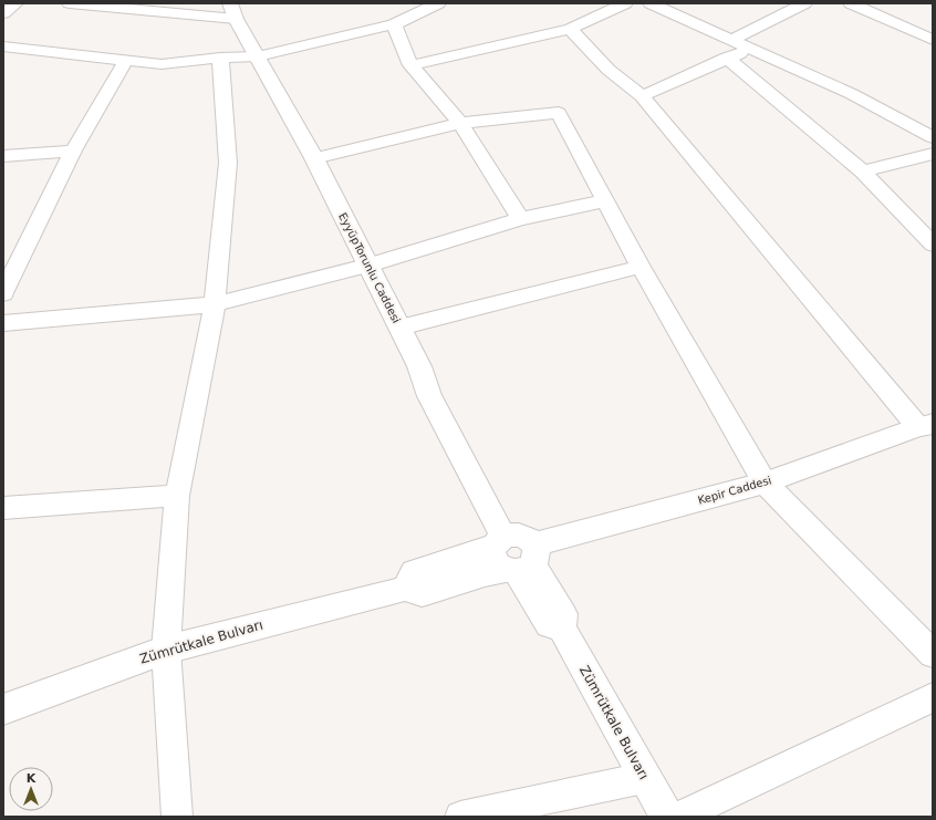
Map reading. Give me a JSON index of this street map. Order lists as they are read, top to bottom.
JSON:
{
  "streets": {
    "street": ["EyyüpTorunlu Caddesi", "Kepir Caddesi", "Zümrütkale Bulvarı"]
  },
  "crossings": [
    ["EyyüpTorunlu Caddesi", "Kepir Caddesi"],
    ["EyyüpTorunlu Caddesi", "Zümrütkale Bulvarı"],
    ["Kepir Caddesi", "Zümrütkale Bulvarı"]
  ],
  "north": "top"
}
